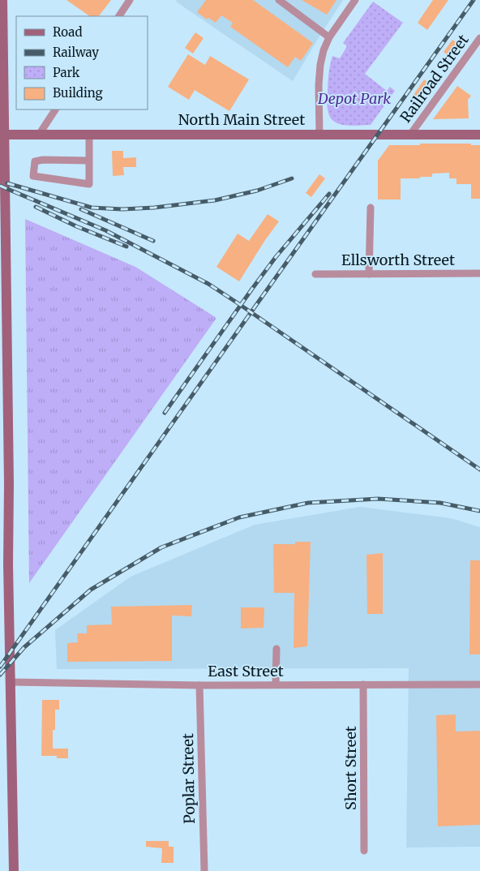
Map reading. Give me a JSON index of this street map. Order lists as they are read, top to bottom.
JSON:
{
  "streets": {
    "street": [
      "Railroad Street",
      "North Main Street",
      "Ellsworth Street",
      "East Street",
      "Short Street",
      "Poplar Street"
    ]
  },
  "crossings": [
    ["Railroad Street", "North Main Street"],
    ["East Street", "Short Street"],
    ["East Street", "Poplar Street"]
  ],
  "parks": ["Depot Park"],
  "legend": [
    "Road",
    "Railway",
    "Park",
    "Building"
  ]
}
